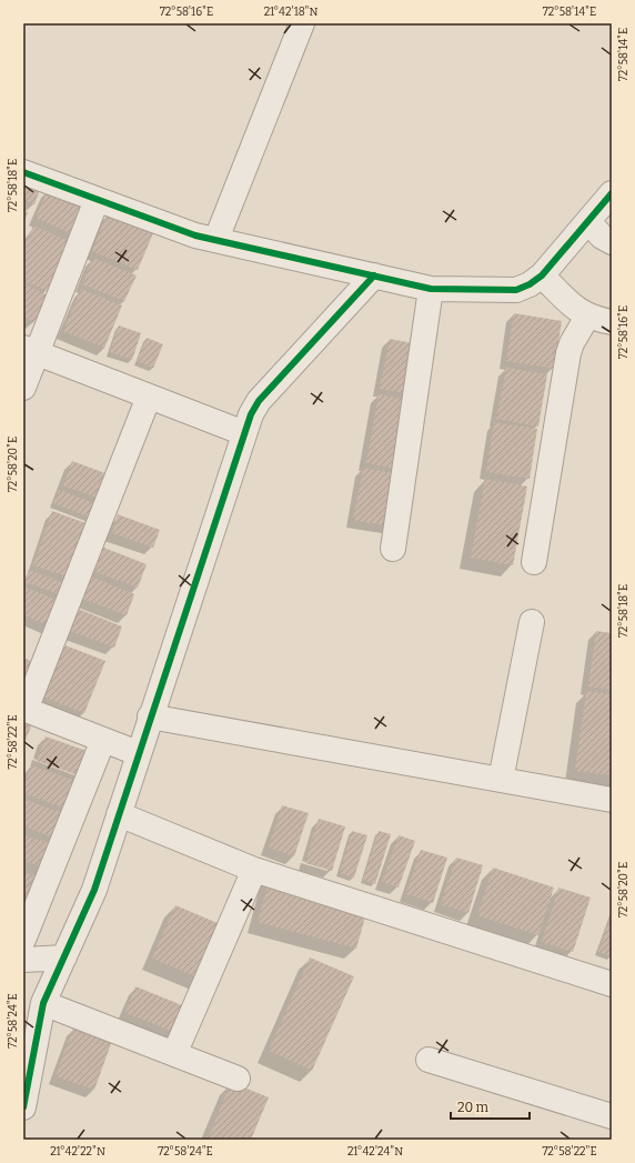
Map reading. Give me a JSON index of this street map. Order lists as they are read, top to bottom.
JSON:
{
  "scale_bar": "20 m",
  "coordinates": [
    "72°58'16\"E",
    "21°42'18\"N",
    "72°58'14\"E",
    "72°58'18\"E",
    "72°58'20\"E",
    "72°58'22\"E",
    "72°58'24\"E",
    "21°42'22\"N",
    "21°42'24\"N"
  ]
}
